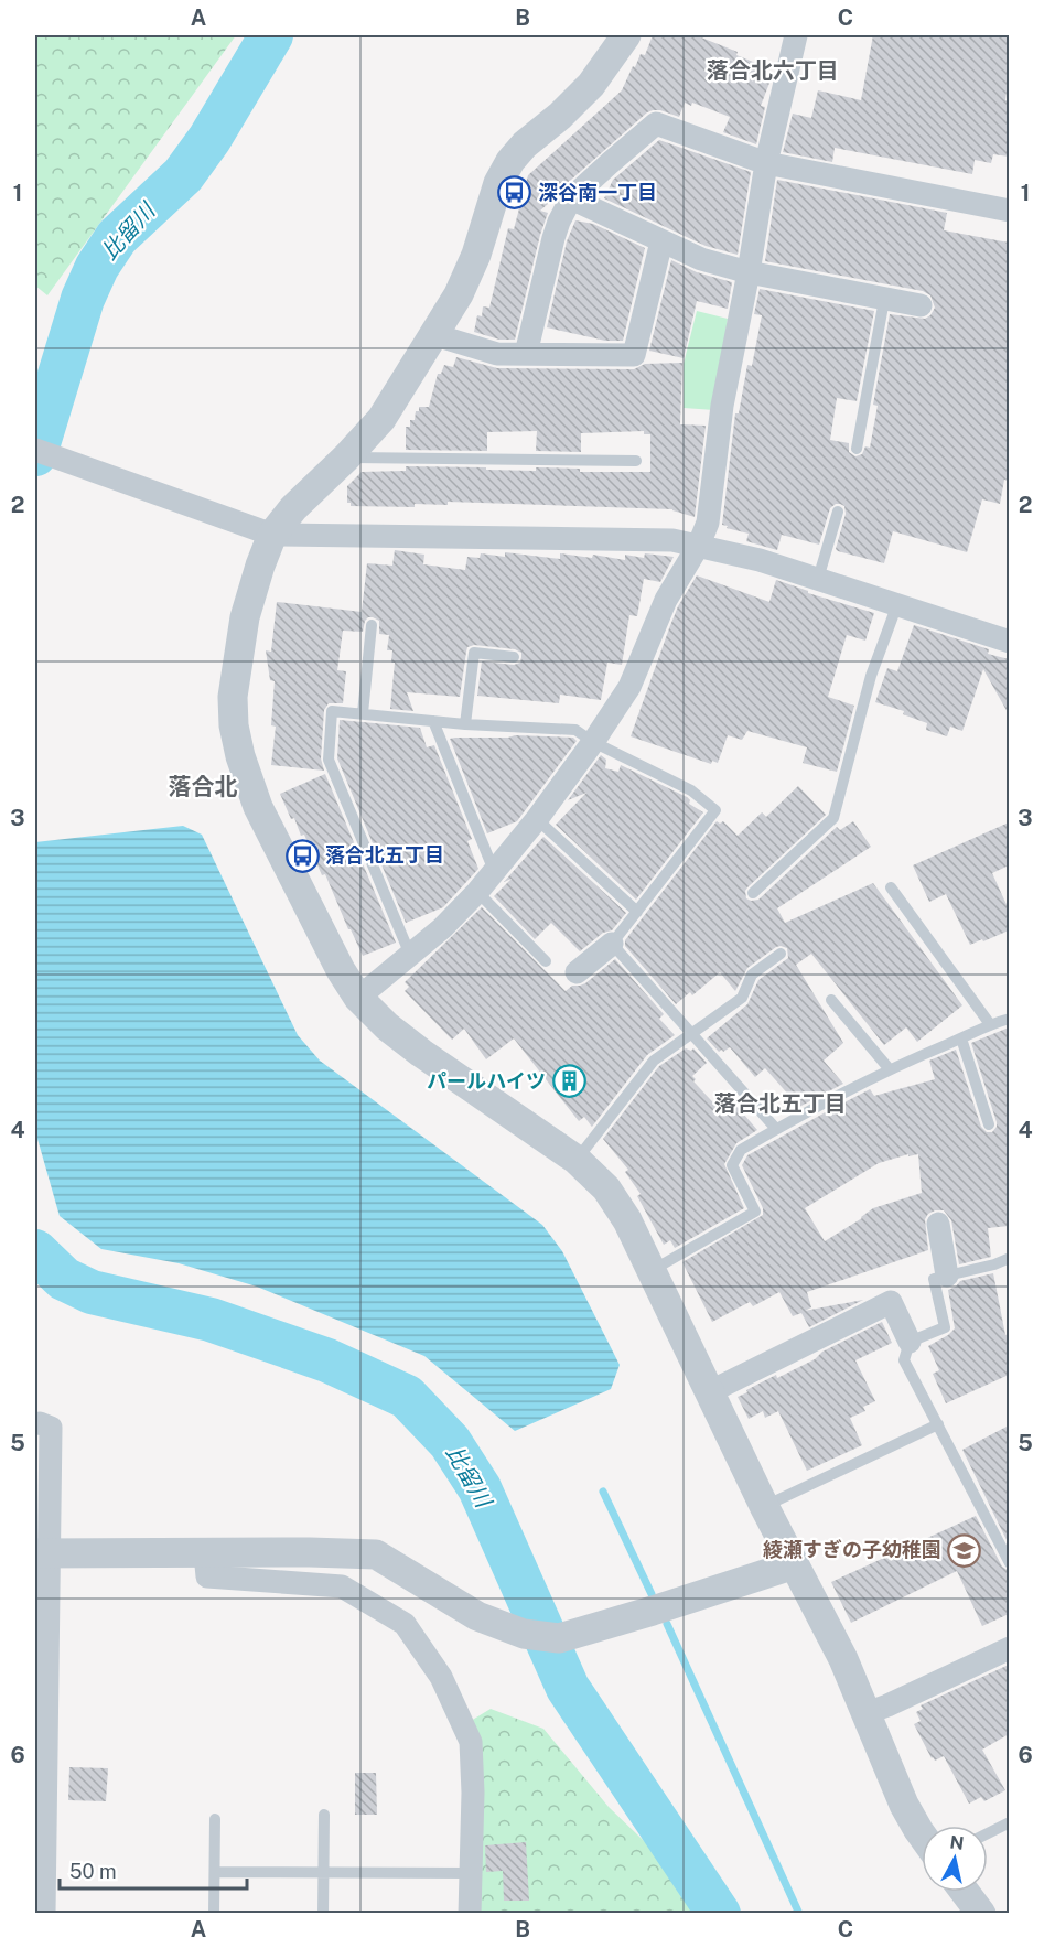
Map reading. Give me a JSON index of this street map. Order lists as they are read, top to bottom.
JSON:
{
  "districts": ["落合北六丁目", "落合北", "落合北五丁目"],
  "water": ["比留川"],
  "places": {
    "bus stop": ["深谷南一丁目", "落合北五丁目"],
    "building": ["パールハイツ"],
    "school or university": ["綾瀬すぎの子幼稚園"]
  },
  "scale_bar": "50 m",
  "north": "top",
  "grid": {
    "columns": ["A", "B", "C"],
    "rows": [
      "1",
      "2",
      "3",
      "4",
      "5",
      "6"
    ]
  }
}
